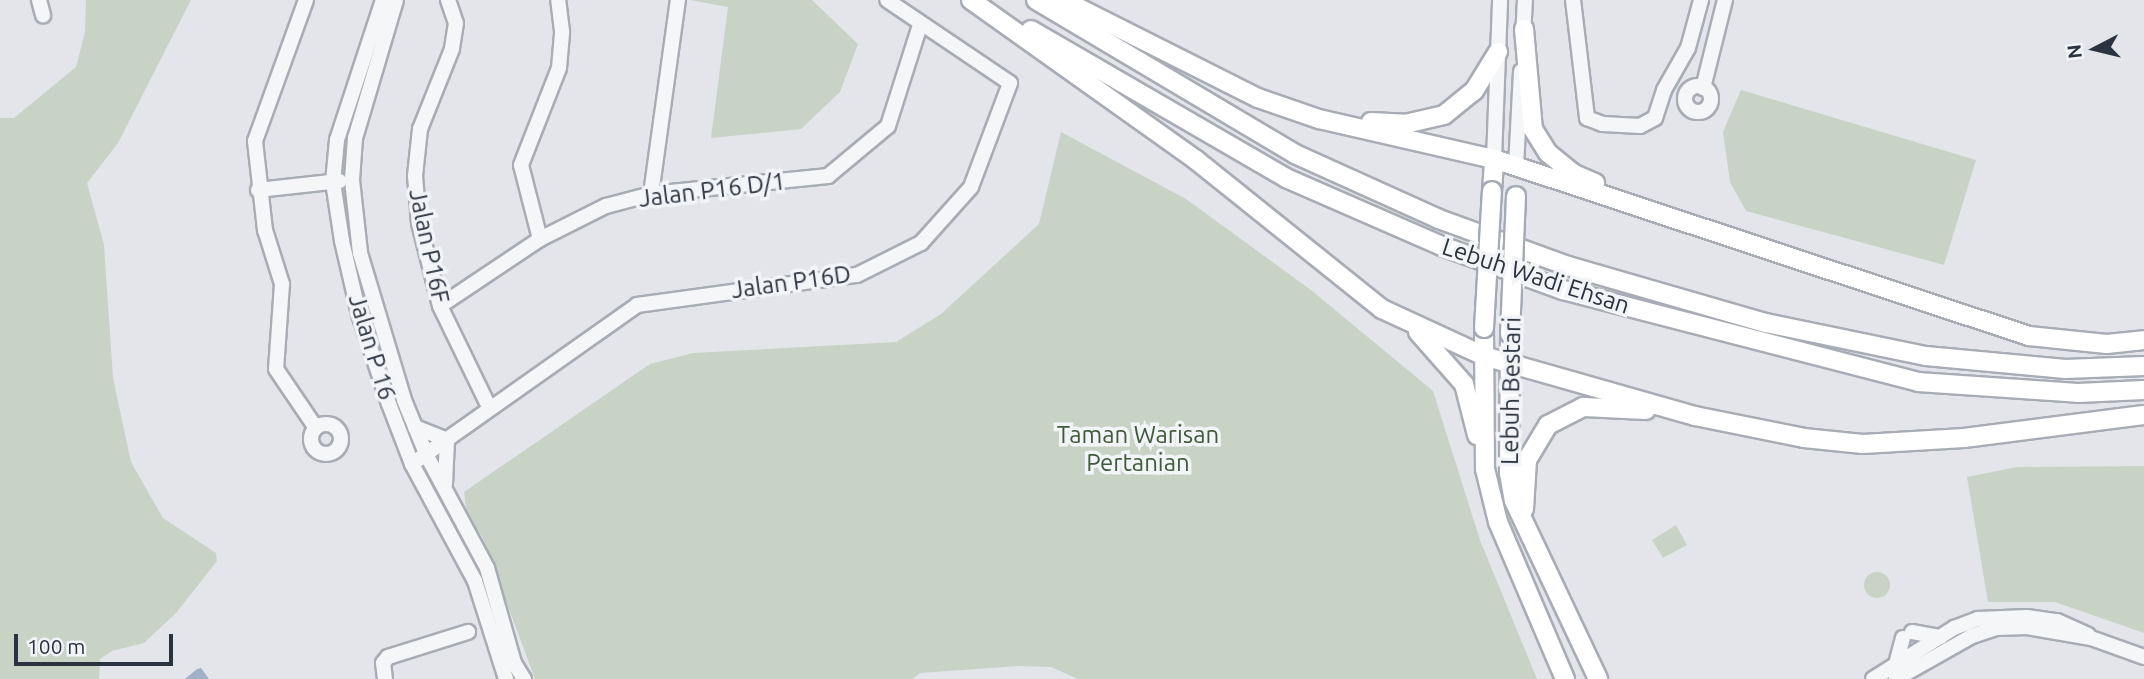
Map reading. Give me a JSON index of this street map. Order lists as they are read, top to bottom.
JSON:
{
  "streets": {
    "main road": ["Lebuh Wadi Ehsan", "Lebuh Bestari"],
    "street": [
      "Jalan P16 D/1",
      "Jalan P16F",
      "Jalan P16D",
      "Jalan P 16"
    ]
  },
  "crossings": [
    ["Jalan P16 D/1", "Jalan P16F"],
    ["Jalan P16 D/1", "Jalan P16D"],
    ["Jalan P16F", "Jalan P16D"],
    ["Jalan P16D", "Jalan P 16"]
  ],
  "parks": ["Taman Warisan Pertanian"],
  "scale_bar": "100 m",
  "north": "left"
}
